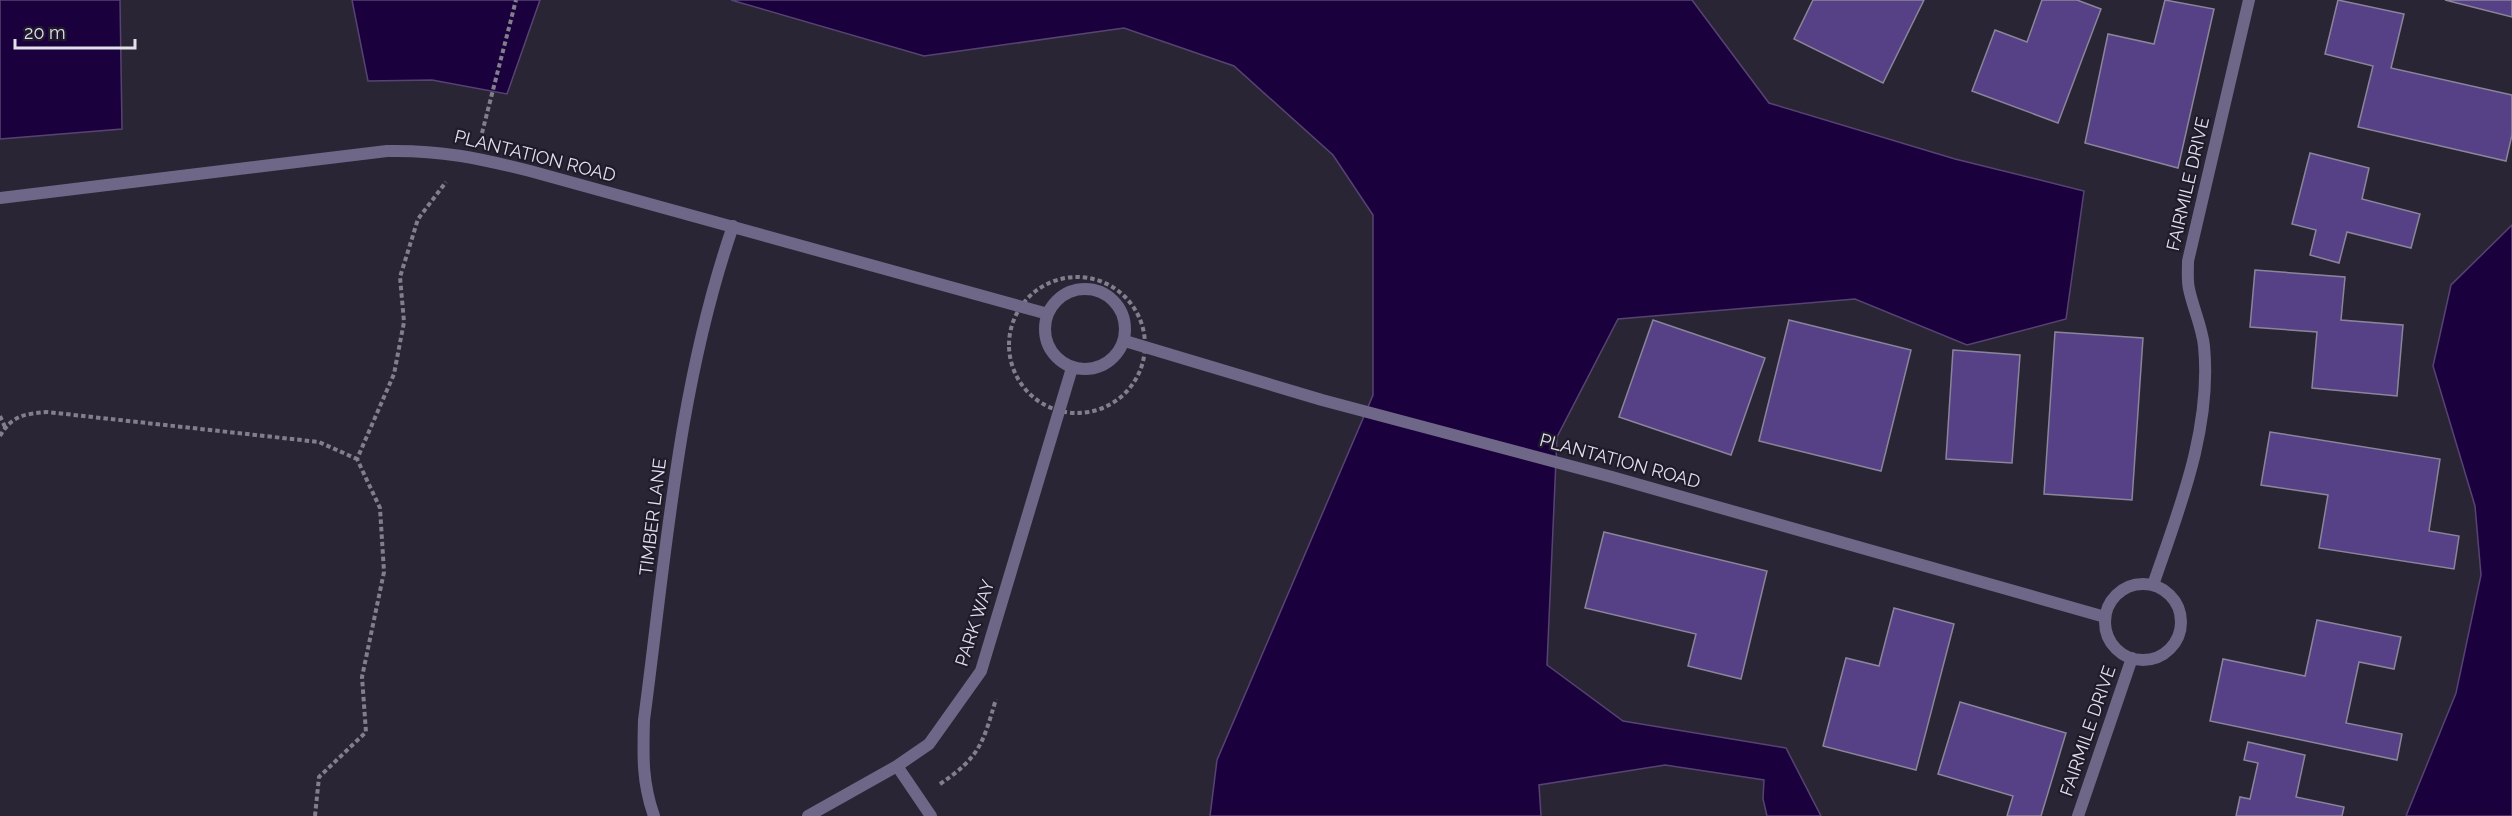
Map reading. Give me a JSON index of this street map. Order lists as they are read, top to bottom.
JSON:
{
  "streets": {
    "street": [
      "PLANTATION ROAD",
      "FAIRMILE DRIVE",
      "TIMBER LANE",
      "PARK WAY"
    ]
  },
  "crossings": [
    ["PLANTATION ROAD", "FAIRMILE DRIVE"],
    ["PLANTATION ROAD", "TIMBER LANE"],
    ["PLANTATION ROAD", "PARK WAY"]
  ],
  "scale_bar": "20 m"
}
